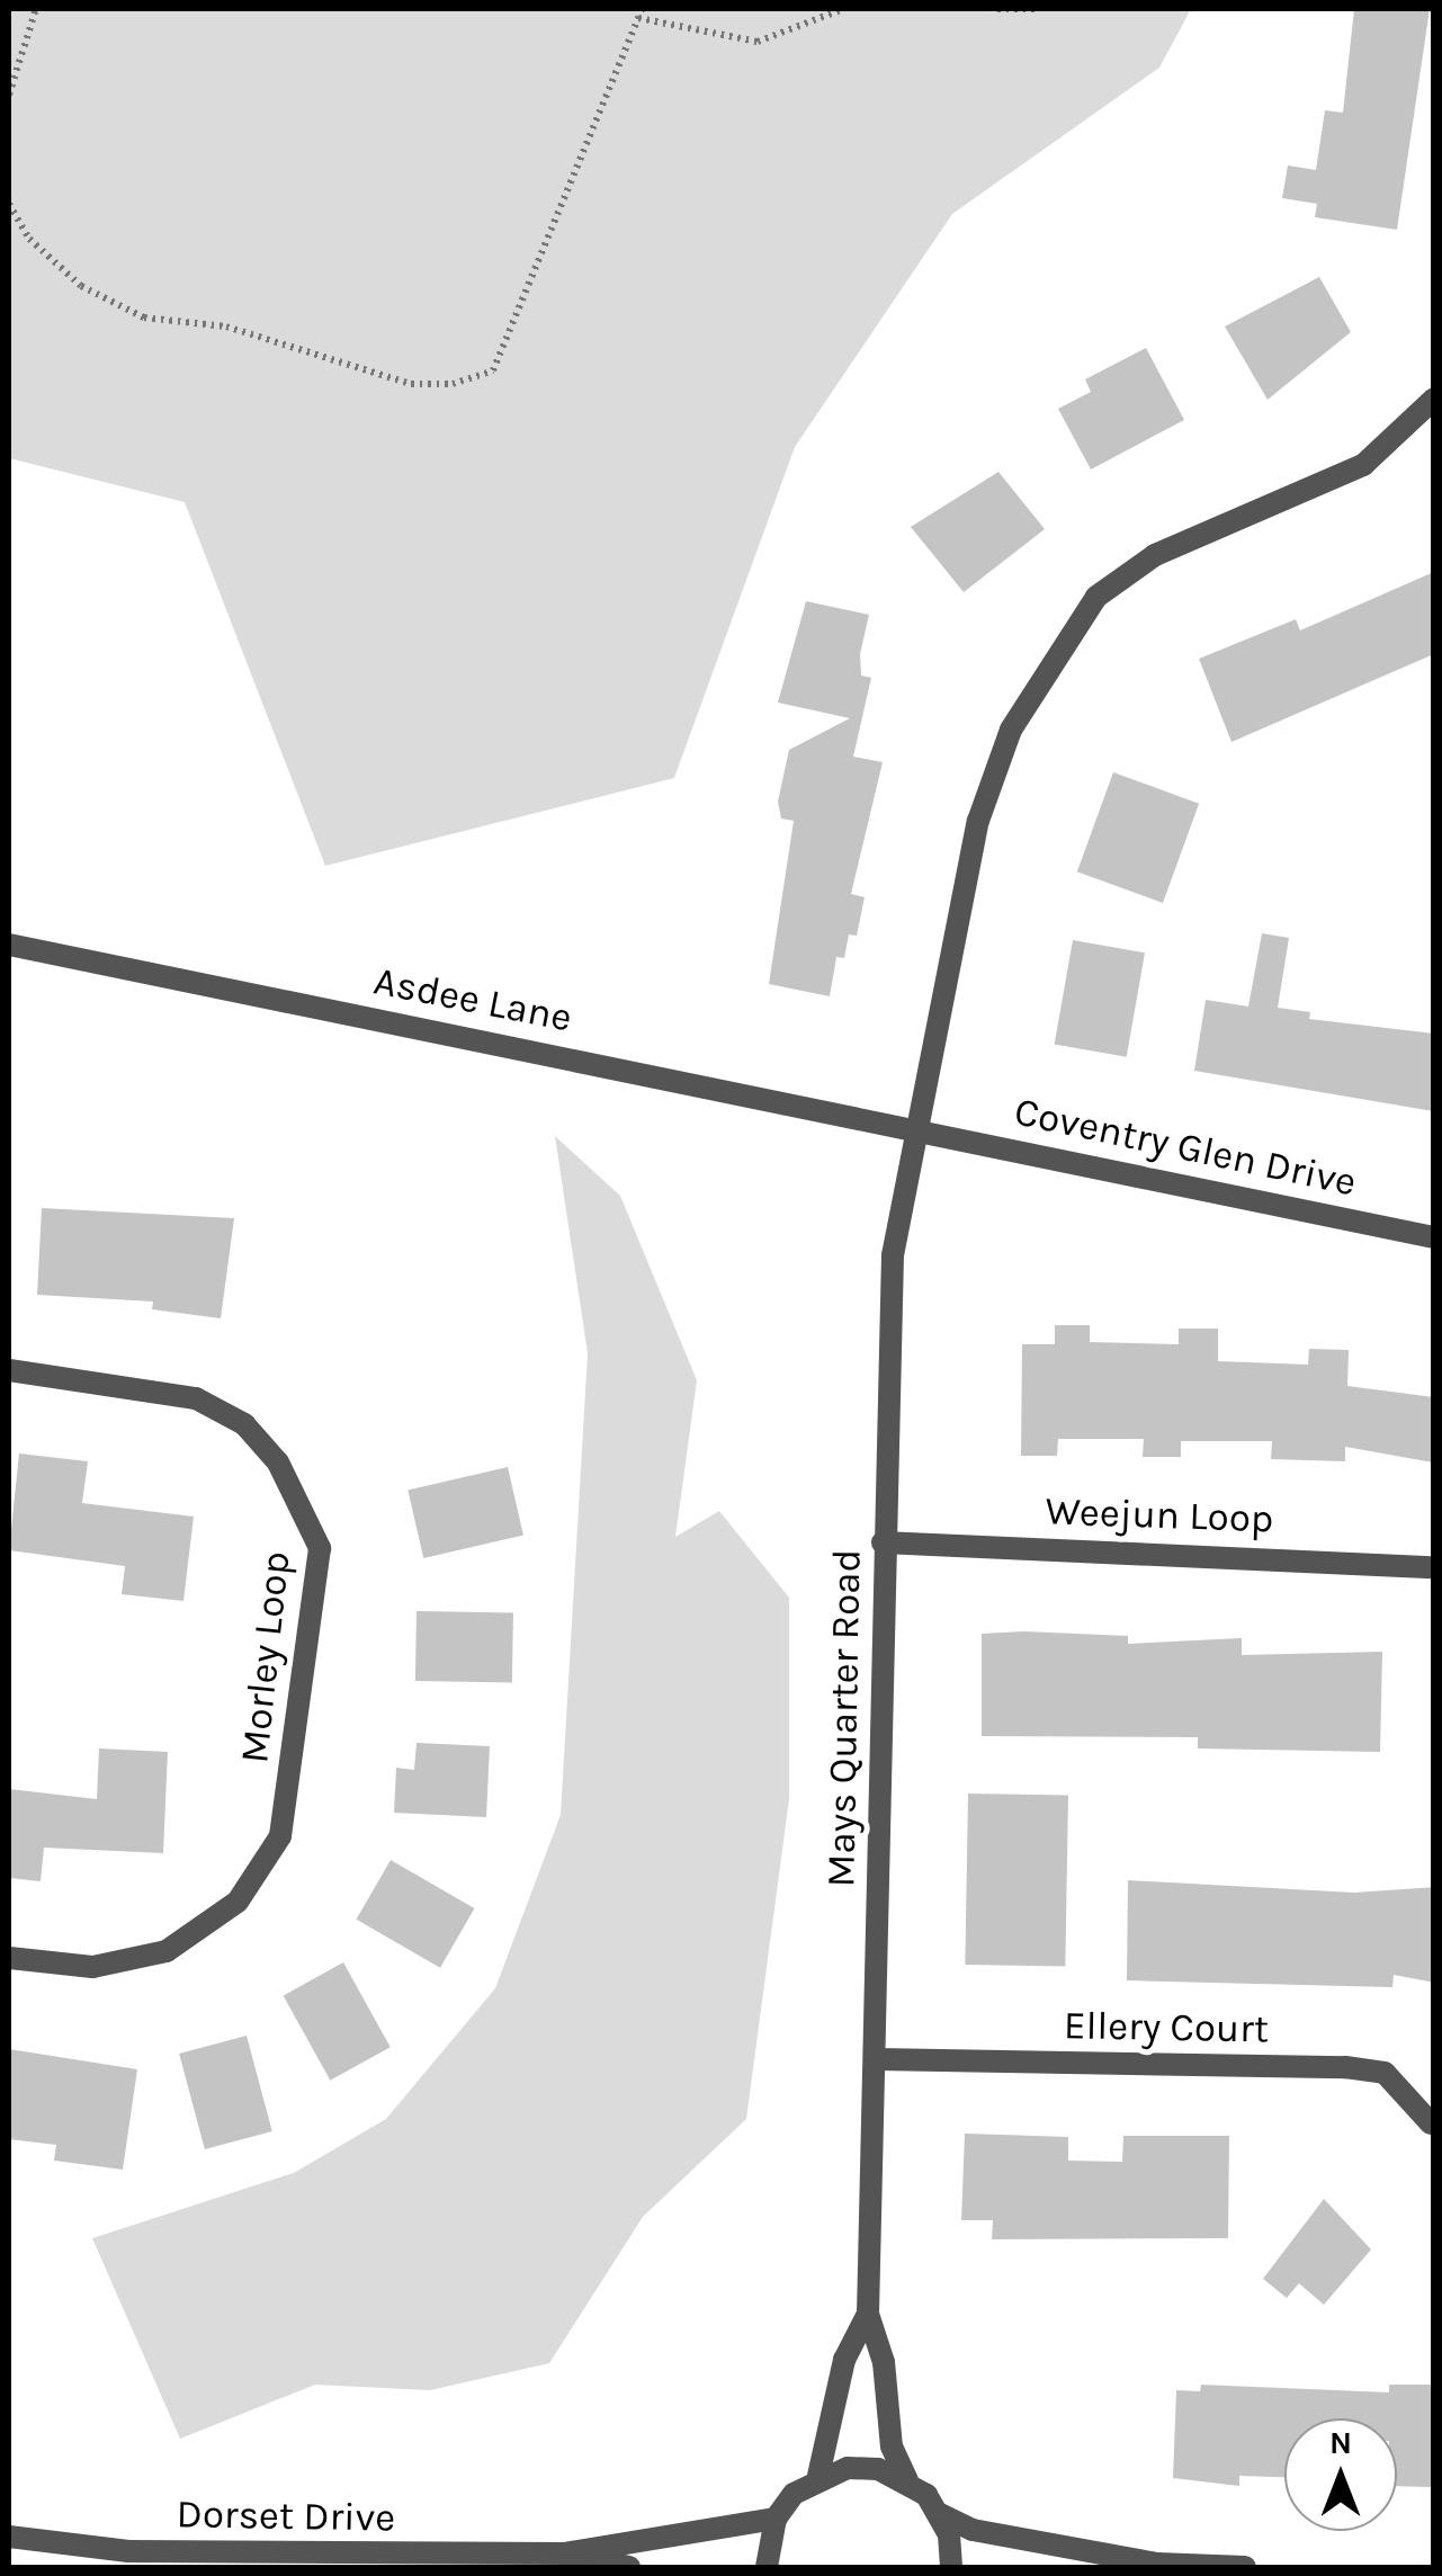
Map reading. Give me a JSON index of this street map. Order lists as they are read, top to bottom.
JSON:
{
  "streets": {
    "street": [
      "Asdee Lane",
      "Coventry Glen Drive",
      "Weejun Loop",
      "Morley Loop",
      "Mays Quarter Road",
      "Ellery Court",
      "Dorset Drive"
    ]
  },
  "crossings": [
    ["Asdee Lane", "Coventry Glen Drive"],
    ["Asdee Lane", "Mays Quarter Road"],
    ["Coventry Glen Drive", "Mays Quarter Road"],
    ["Weejun Loop", "Mays Quarter Road"],
    ["Mays Quarter Road", "Ellery Court"]
  ],
  "north": "top"
}
